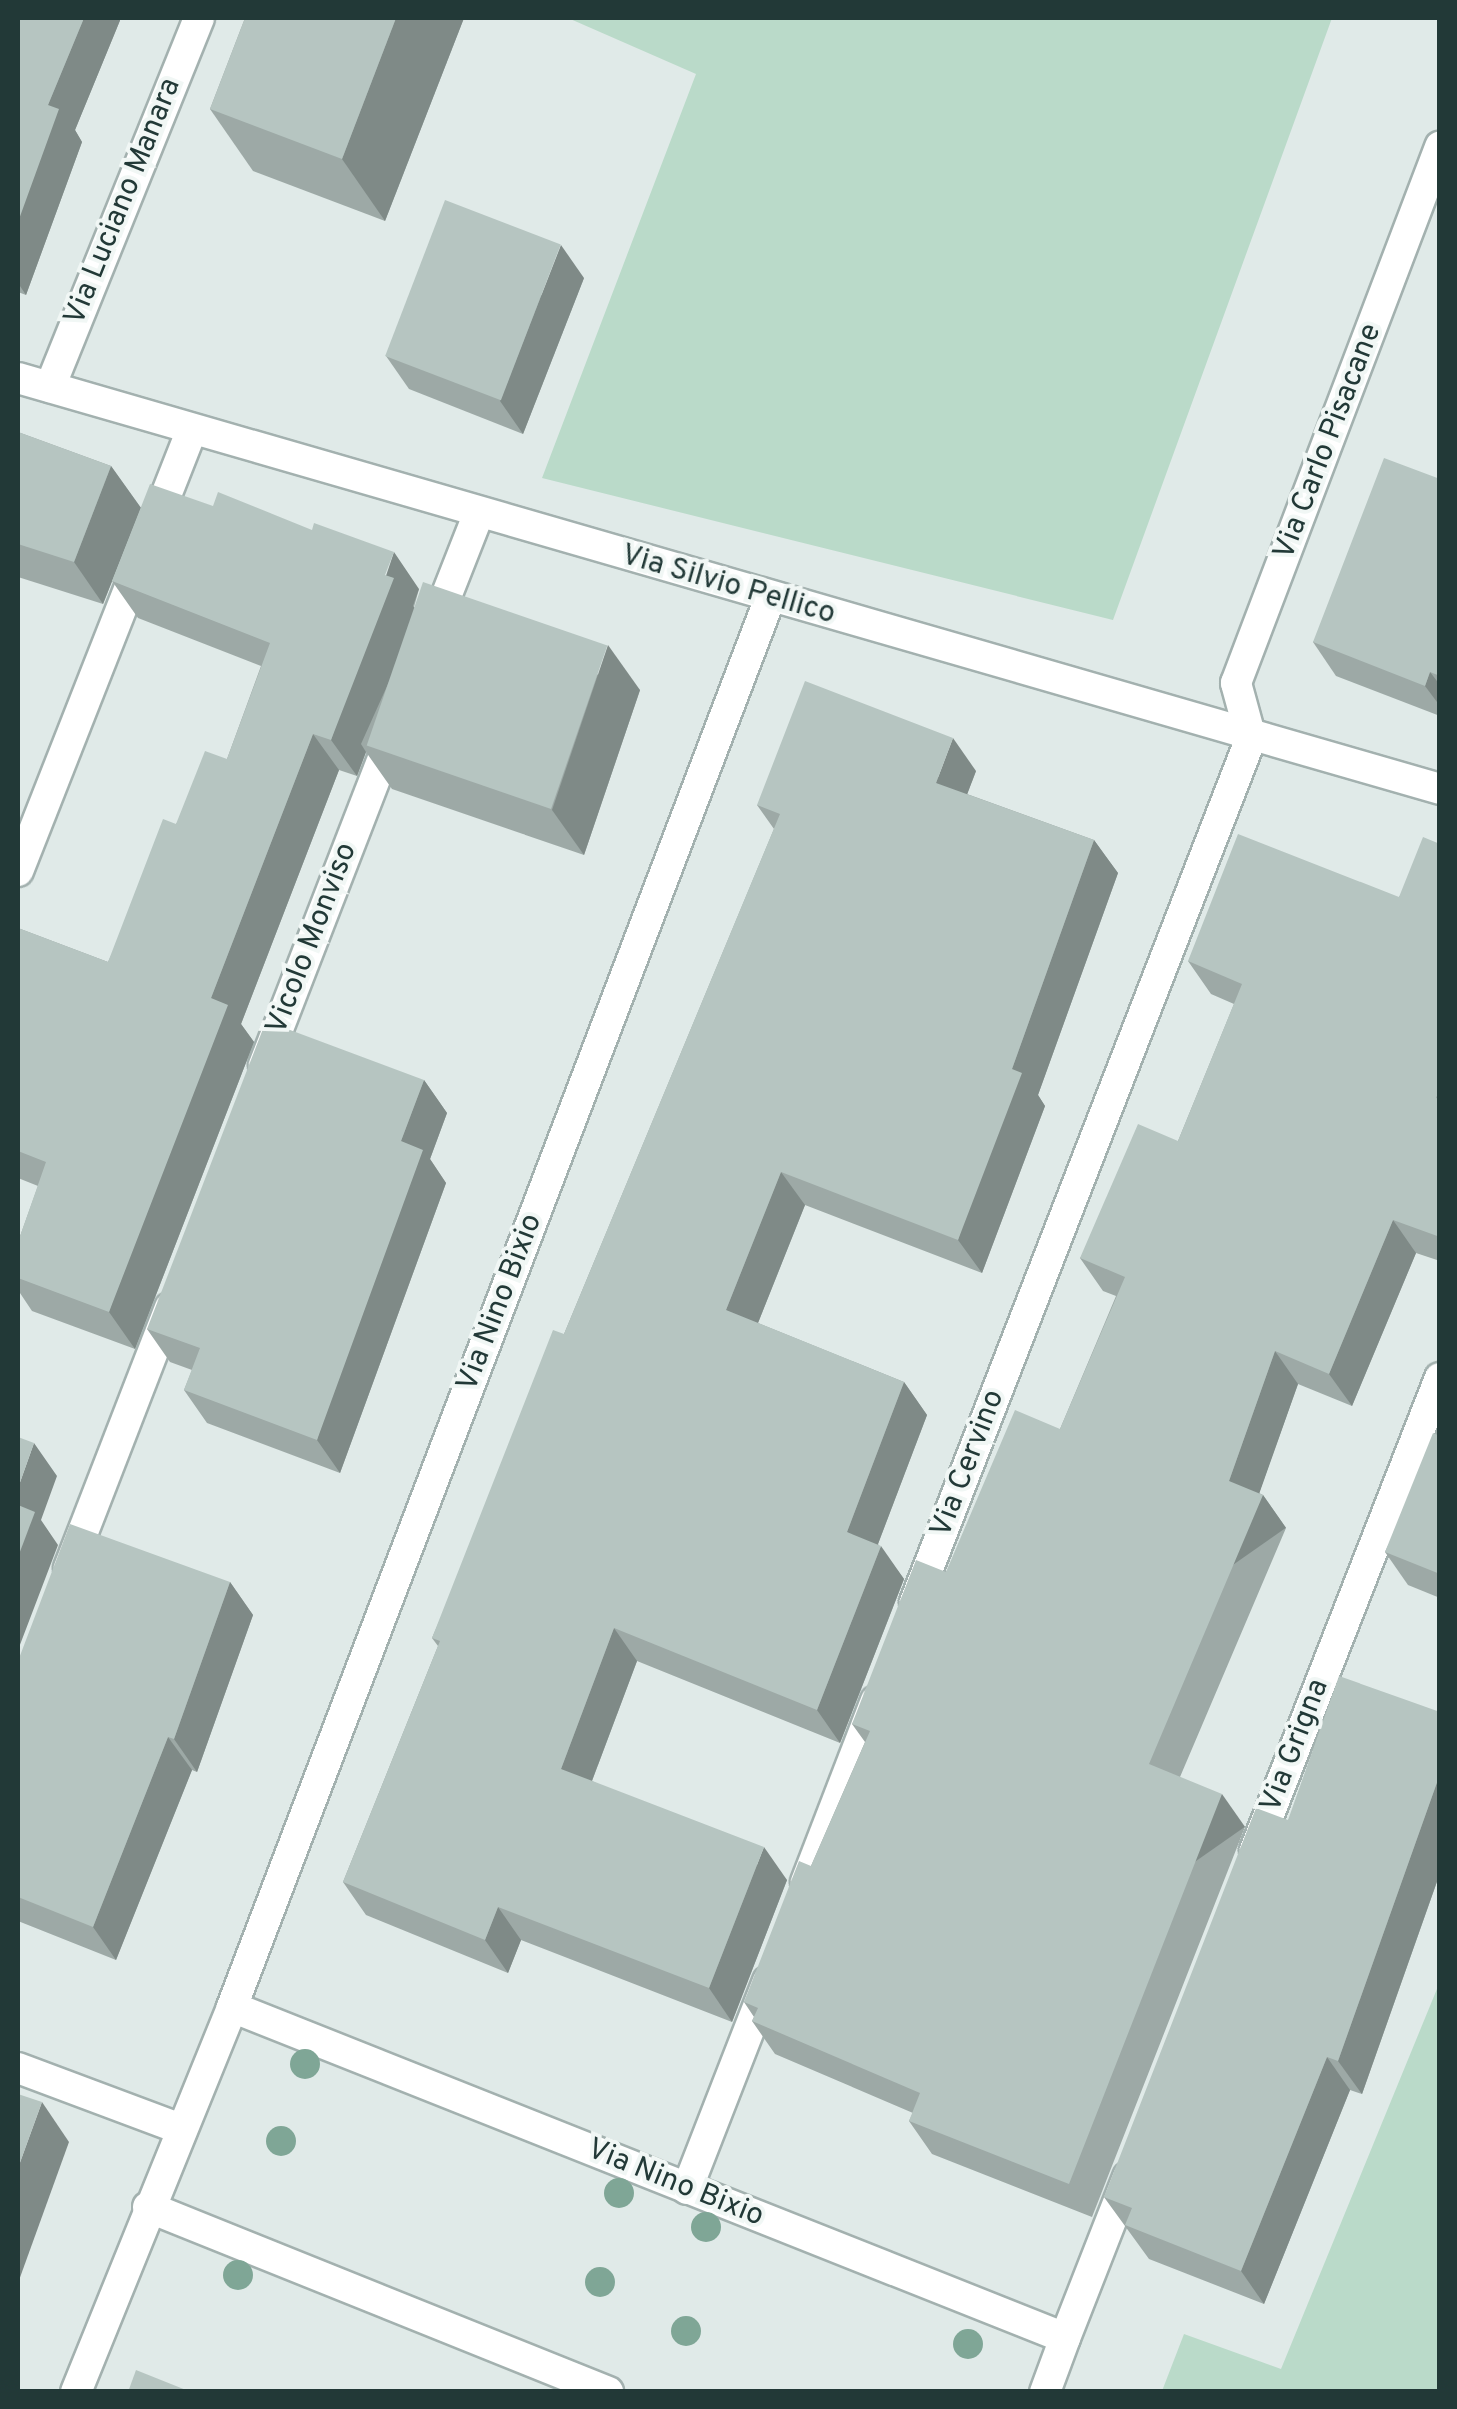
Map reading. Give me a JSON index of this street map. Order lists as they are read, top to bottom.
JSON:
{
  "streets": {
    "street": [
      "Via Luciano Manara",
      "Via Carlo Pisacane",
      "Via Silvio Pellico",
      "Vicolo Monviso",
      "Via Nino Bixio",
      "Via Cervino",
      "Via Grigna"
    ]
  },
  "crossings": [
    ["Via Luciano Manara", "Via Silvio Pellico"],
    ["Via Carlo Pisacane", "Via Silvio Pellico"],
    ["Via Carlo Pisacane", "Via Cervino"],
    ["Via Silvio Pellico", "Via Nino Bixio"],
    ["Via Silvio Pellico", "Via Cervino"]
  ]
}
